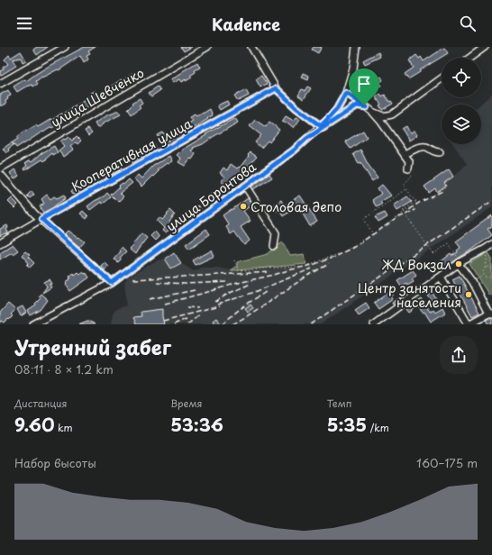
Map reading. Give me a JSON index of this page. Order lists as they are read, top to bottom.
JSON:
{
  "streets": {
    "street": ["улица Шевченко", "Кооперативная улица", "улица Боронтова"]
  },
  "places": ["Столовая депо", "ЖД Вокзал", "Центр занятости населения"],
  "page": {
    "header": "Kadence",
    "heading": ["Утренний забег", "08:11 · 8 × 1.2 km"],
    "stats": [
      ["Дистанция", "9.60 km"],
      ["Время", "53:36"],
      ["Темп", "5:35 /km"]
    ],
    "chart": ["Набор высоты", "160–175 m"]
  }
}
